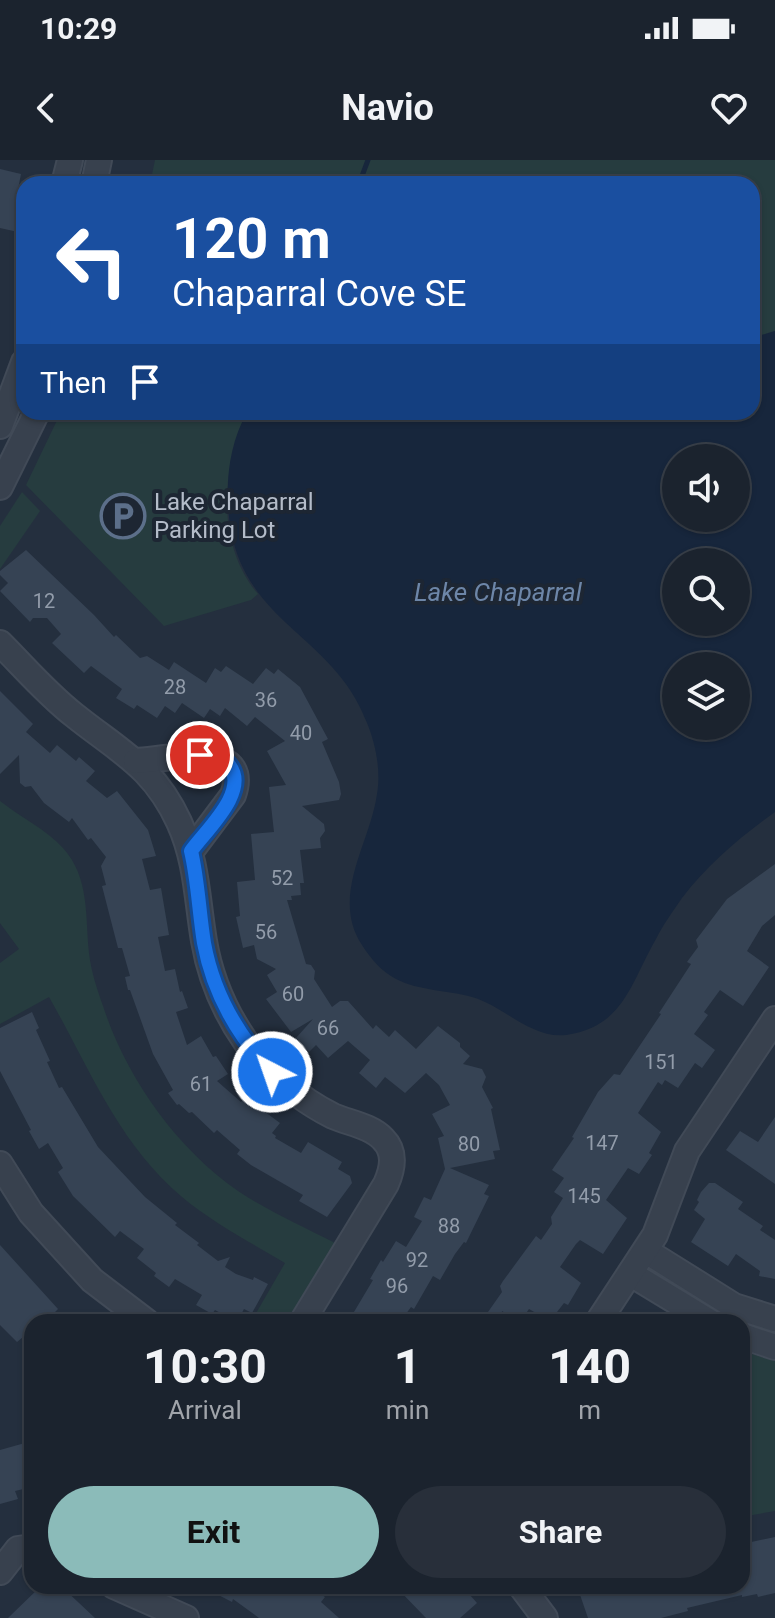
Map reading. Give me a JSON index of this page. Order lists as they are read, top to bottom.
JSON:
{
  "water": ["Lake Chaparral"],
  "places": {
    "parking": ["Lake Chaparral Parking Lot"]
  },
  "house_numbers": [
    "12",
    "28",
    "36",
    "40",
    "52",
    "56",
    "60",
    "66",
    "151",
    "61",
    "147",
    "80",
    "145",
    "88",
    "92",
    "96"
  ],
  "page": {
    "status": "10:29",
    "header": "Navio",
    "turn": ["120 m", "Chaparral Cove SE"],
    "then": "Then",
    "eta": [
      "10:30",
      "Arrival",
      "1",
      "min",
      "140",
      "m"
    ],
    "buttons": ["Exit", "Share"]
  }
}
